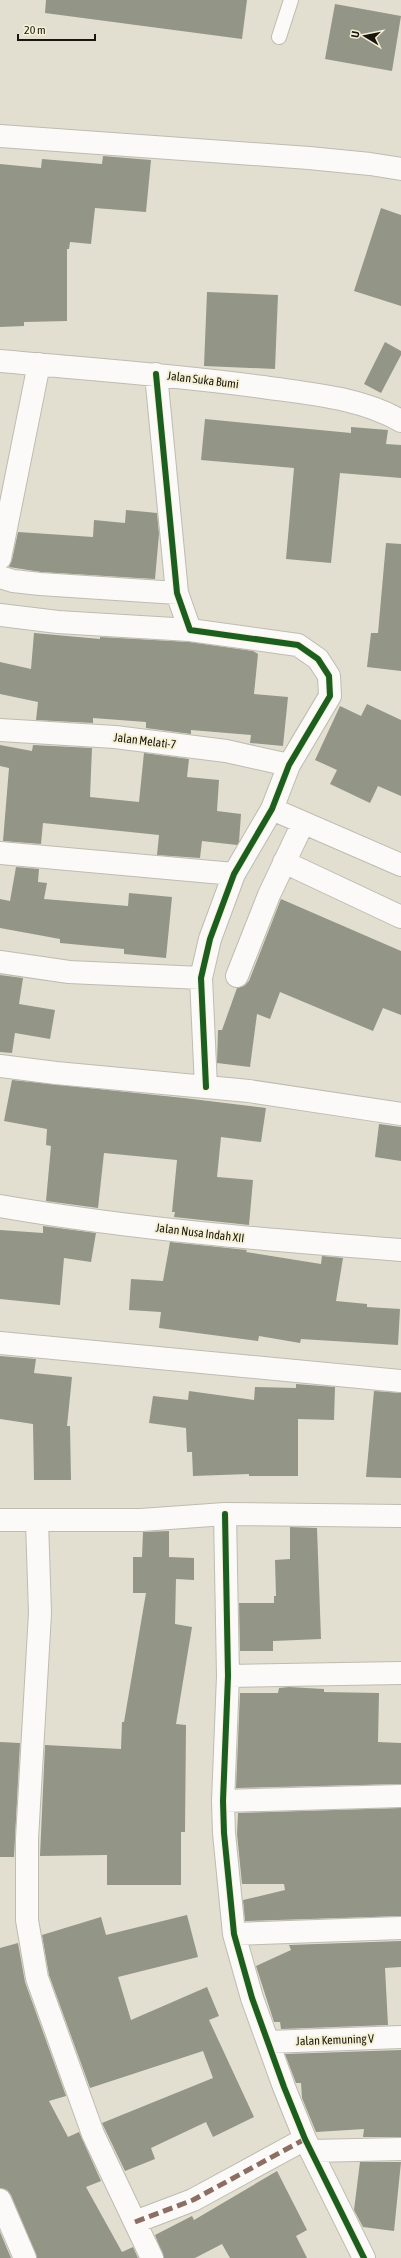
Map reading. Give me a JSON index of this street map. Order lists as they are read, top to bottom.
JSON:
{
  "streets": {
    "street": [
      "Jalan Suka Bumi",
      "Jalan Melati-7",
      "Jalan Nusa Indah XII",
      "Jalan Kemuning V"
    ]
  },
  "scale_bar": "20 m",
  "north": "left"
}
